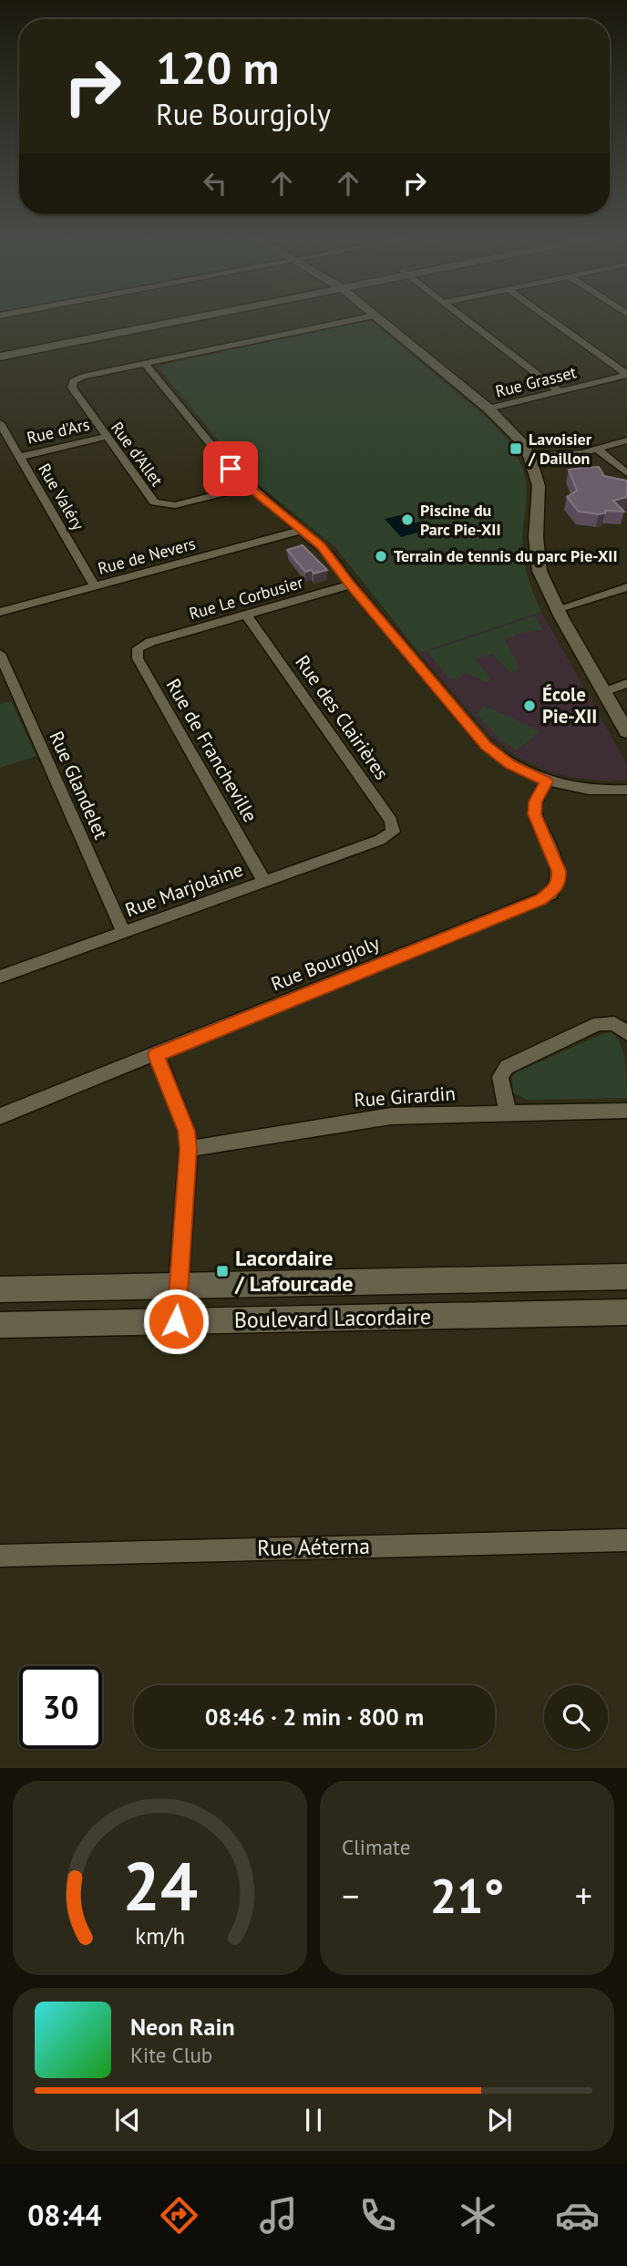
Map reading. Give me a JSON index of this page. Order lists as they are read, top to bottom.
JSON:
{
  "streets": {
    "main road": ["Boulevard Lacordaire"],
    "street": [
      "Rue Grasset",
      "Rue d'Ars",
      "Rue d'Allet",
      "Rue Valéry",
      "Rue de Nevers",
      "Rue Le Corbusier",
      "Rue des Clairières",
      "Rue de Francheville",
      "Rue Glandelet",
      "Rue Marjolaine",
      "Rue Bourgjoly",
      "Rue Girardin",
      "Rue Aéterna"
    ]
  },
  "crossings": [
    ["Rue d'Ars", "Rue d'Allet"],
    ["Rue d'Ars", "Rue Valéry"],
    ["Rue Valéry", "Rue de Nevers"],
    ["Rue Le Corbusier", "Rue des Clairières"],
    ["Rue Le Corbusier", "Rue de Francheville"],
    ["Rue des Clairières", "Rue Marjolaine"],
    ["Rue de Francheville", "Rue Marjolaine"],
    ["Rue Glandelet", "Rue Marjolaine"]
  ],
  "places": {
    "transit": ["Lavoisier / Daillon", "Lacordaire / Lafourcade"],
    "other": ["Piscine du Parc Pie-XII", "Terrain de tennis du parc Pie-XII", "École Pie-XII"]
  },
  "page": {
    "turn": ["120 m", "Rue Bourgjoly"],
    "limit": "30",
    "trip": "08:46 · 2 min · 800 m",
    "tile": "Climate",
    "heat": ["−", "21°", "+"],
    "song": ["Neon Rain", "Kite Club"],
    "tabs": "08:44",
    "gauge": ["24", "km/h"]
  }
}
